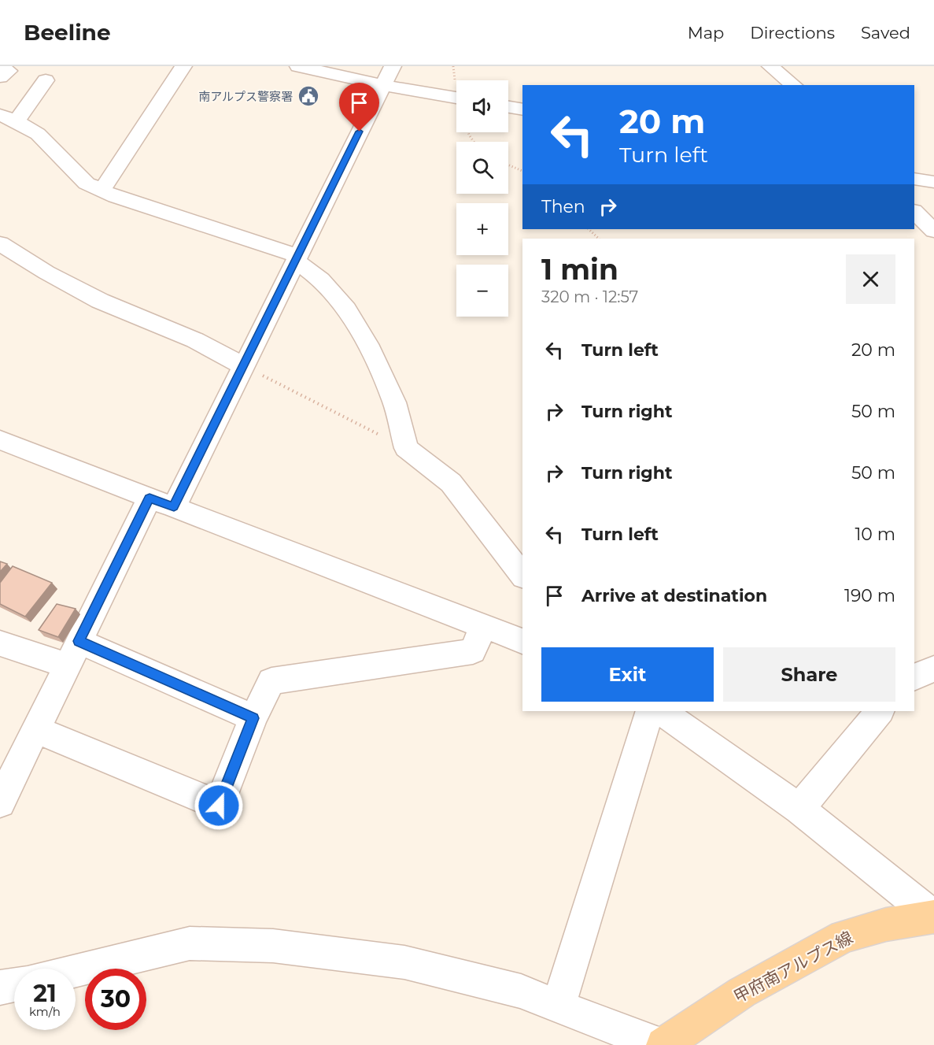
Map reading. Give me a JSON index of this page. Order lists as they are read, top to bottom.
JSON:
{
  "streets": {
    "main road": ["甲府南アルプス線"]
  },
  "places": {
    "public building": ["南アルプス警察署"]
  },
  "page": {
    "header": "Beeline",
    "nav": ["Map", "Directions", "Saved"],
    "map_buttons": ["+", "−"],
    "turn": ["20 m", "Turn left"],
    "then": "Then",
    "heading": ["1 min", "320 m · 12:57"],
    "list": [
      {
        "name": "Turn left",
        "value": "20 m"
      },
      {
        "name": "Turn right",
        "value": "50 m"
      },
      {
        "name": "Turn right",
        "value": "50 m"
      },
      {
        "name": "Turn left",
        "value": "10 m"
      },
      {
        "name": "Arrive at destination",
        "value": "190 m"
      }
    ],
    "buttons": ["Exit", "Share"],
    "speed": "21 km/h",
    "limit": "30"
  }
}
